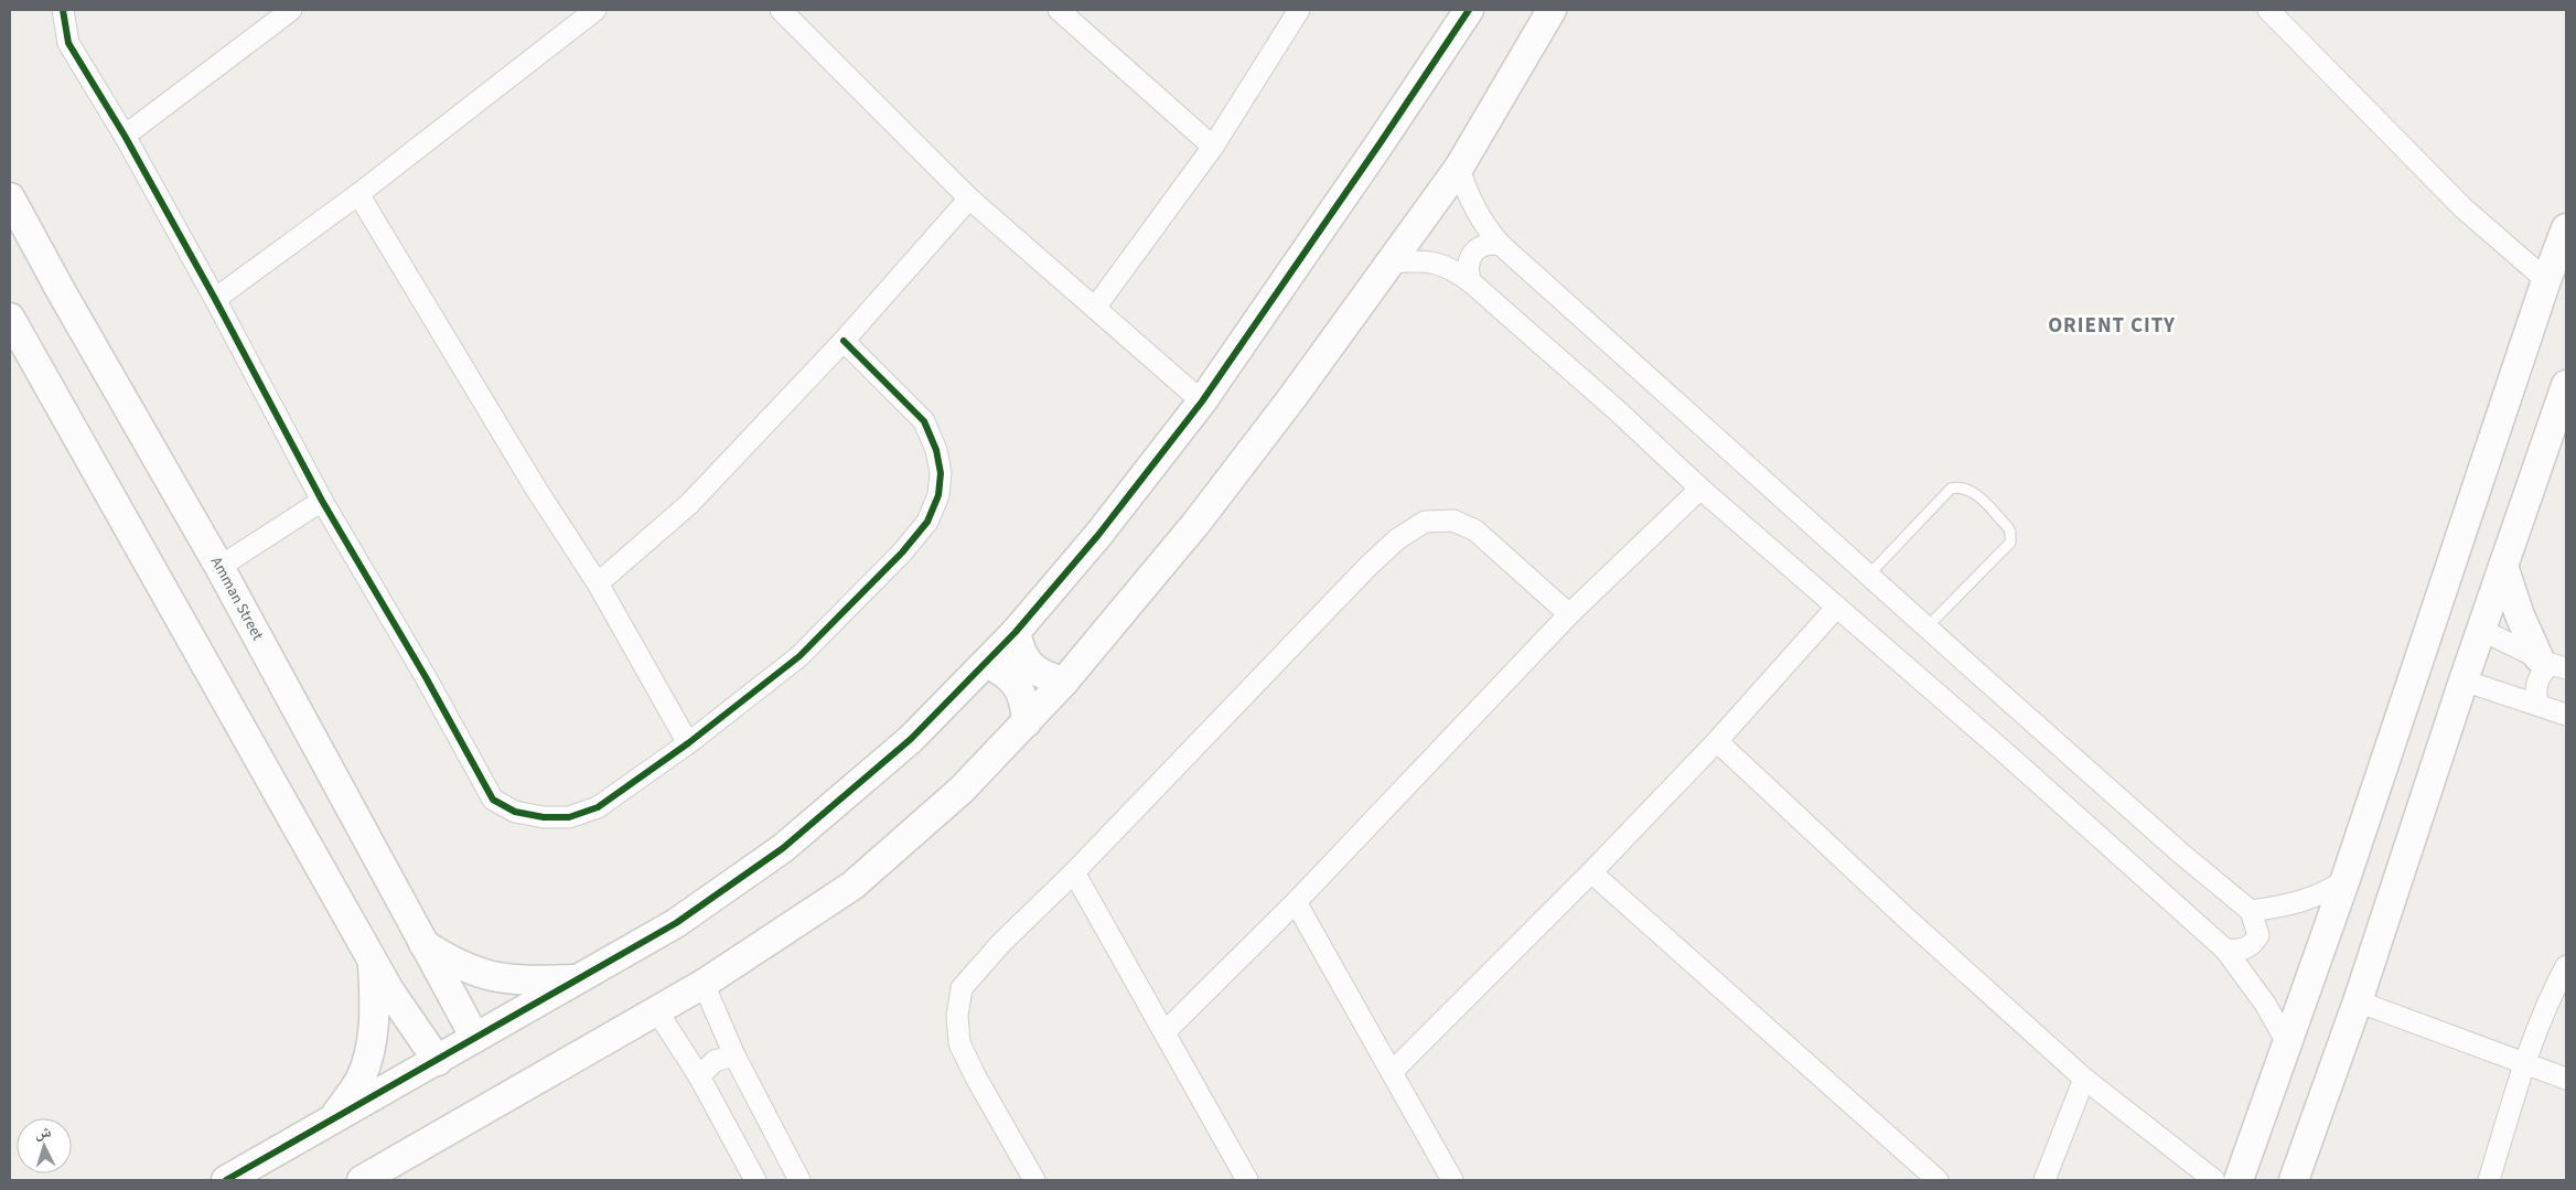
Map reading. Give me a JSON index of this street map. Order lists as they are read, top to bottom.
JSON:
{
  "streets": {
    "street": ["Amman Street"]
  },
  "districts": ["ORIENT CITY"],
  "north": "top"
}
